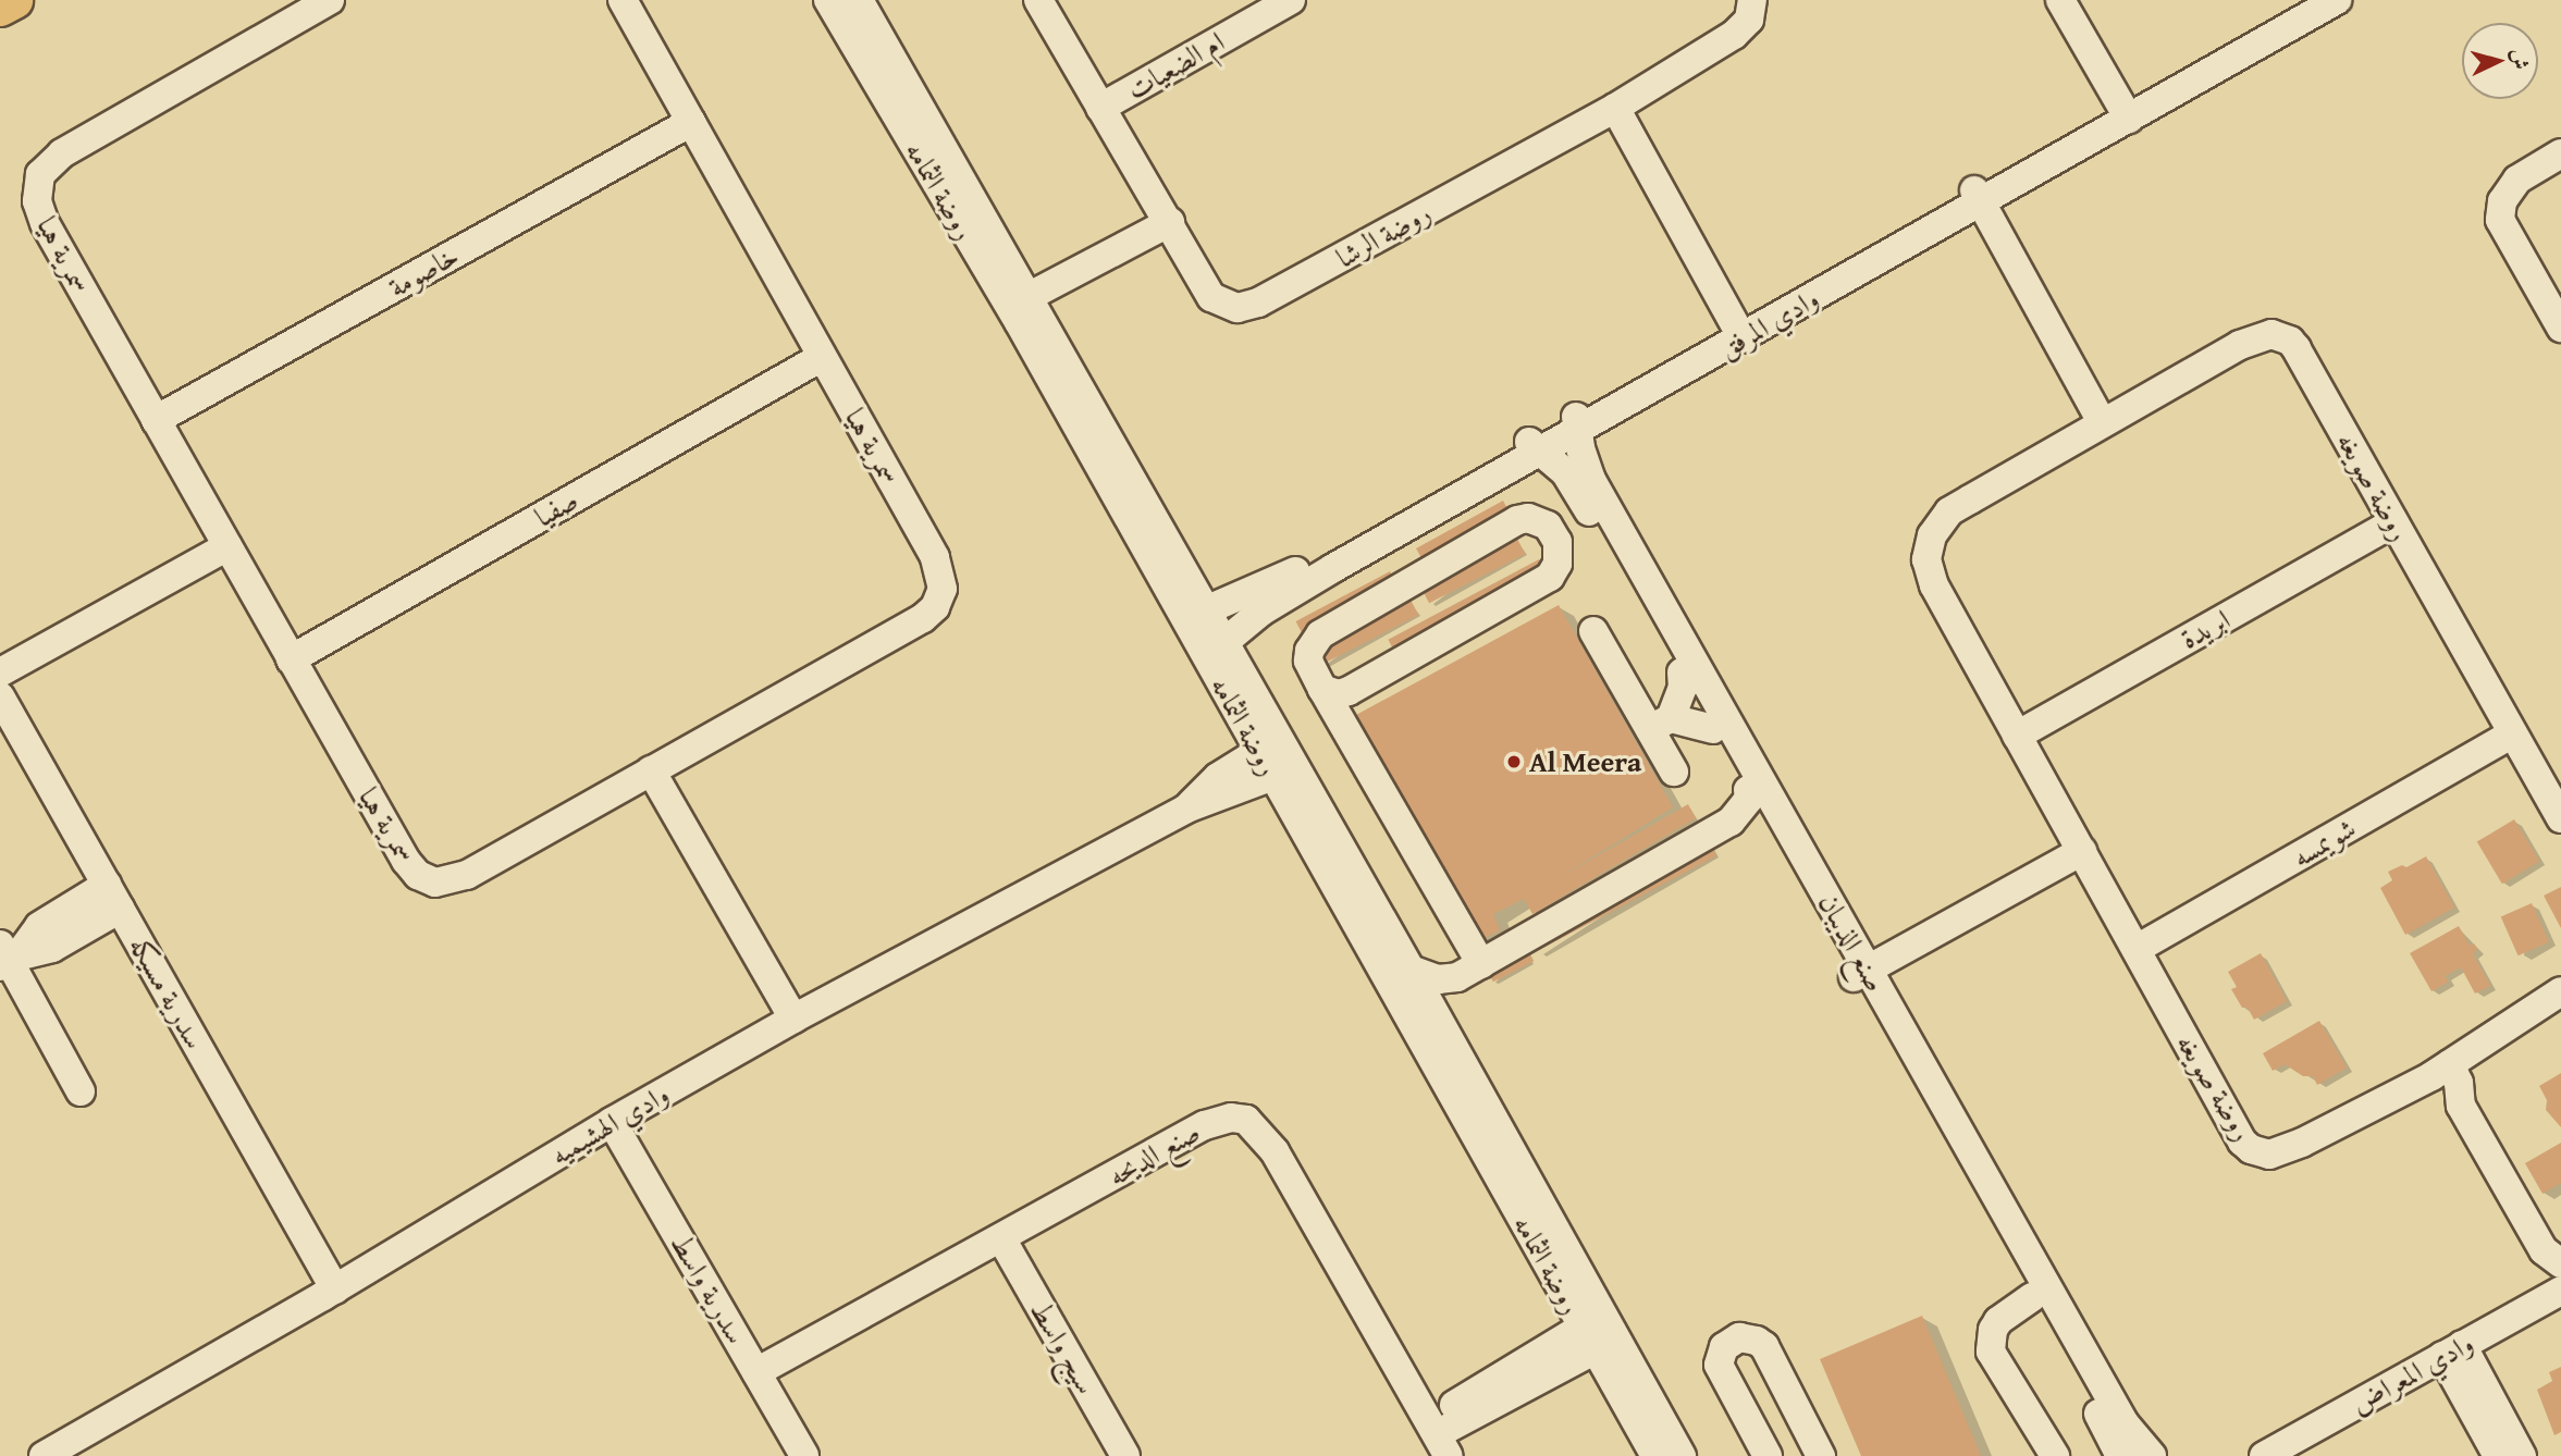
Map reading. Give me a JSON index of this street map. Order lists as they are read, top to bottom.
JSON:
{
  "streets": {
    "street": [
      "ام الضعيات",
      "روضة الثمامه",
      "روضة الرشا",
      "سمرية هيا",
      "خاصومة",
      "وادي المرفق",
      "روضة صويغه",
      "صفيا",
      "ابريدة",
      "شويمسه",
      "صنع الذيبان",
      "سدرية مسيكه",
      "وادي الهشيميه",
      "صنع الديحه",
      "سدرية واسط",
      "سيج واسط",
      "وادي المعراض"
    ]
  },
  "crossings": [
    ["ام الضعيات", "روضة الرشا"],
    ["روضة الثمامه", "وادي المرفق"],
    ["روضة الثمامه", "وادي الهشيميه"],
    ["روضة الثمامه", "صنع الديحه"],
    ["سمرية هيا", "خاصومة"],
    ["سمرية هيا", "صفيا"],
    ["وادي المرفق", "صنع الذيبان"],
    ["روضة صويغه", "ابريدة"],
    ["روضة صويغه", "شويمسه"],
    ["سدرية مسيكه", "وادي الهشيميه"],
    ["وادي الهشيميه", "سدرية واسط"],
    ["صنع الديحه", "سدرية واسط"],
    ["صنع الديحه", "سيج واسط"]
  ],
  "places": ["Al Meera"],
  "north": "right"
}
